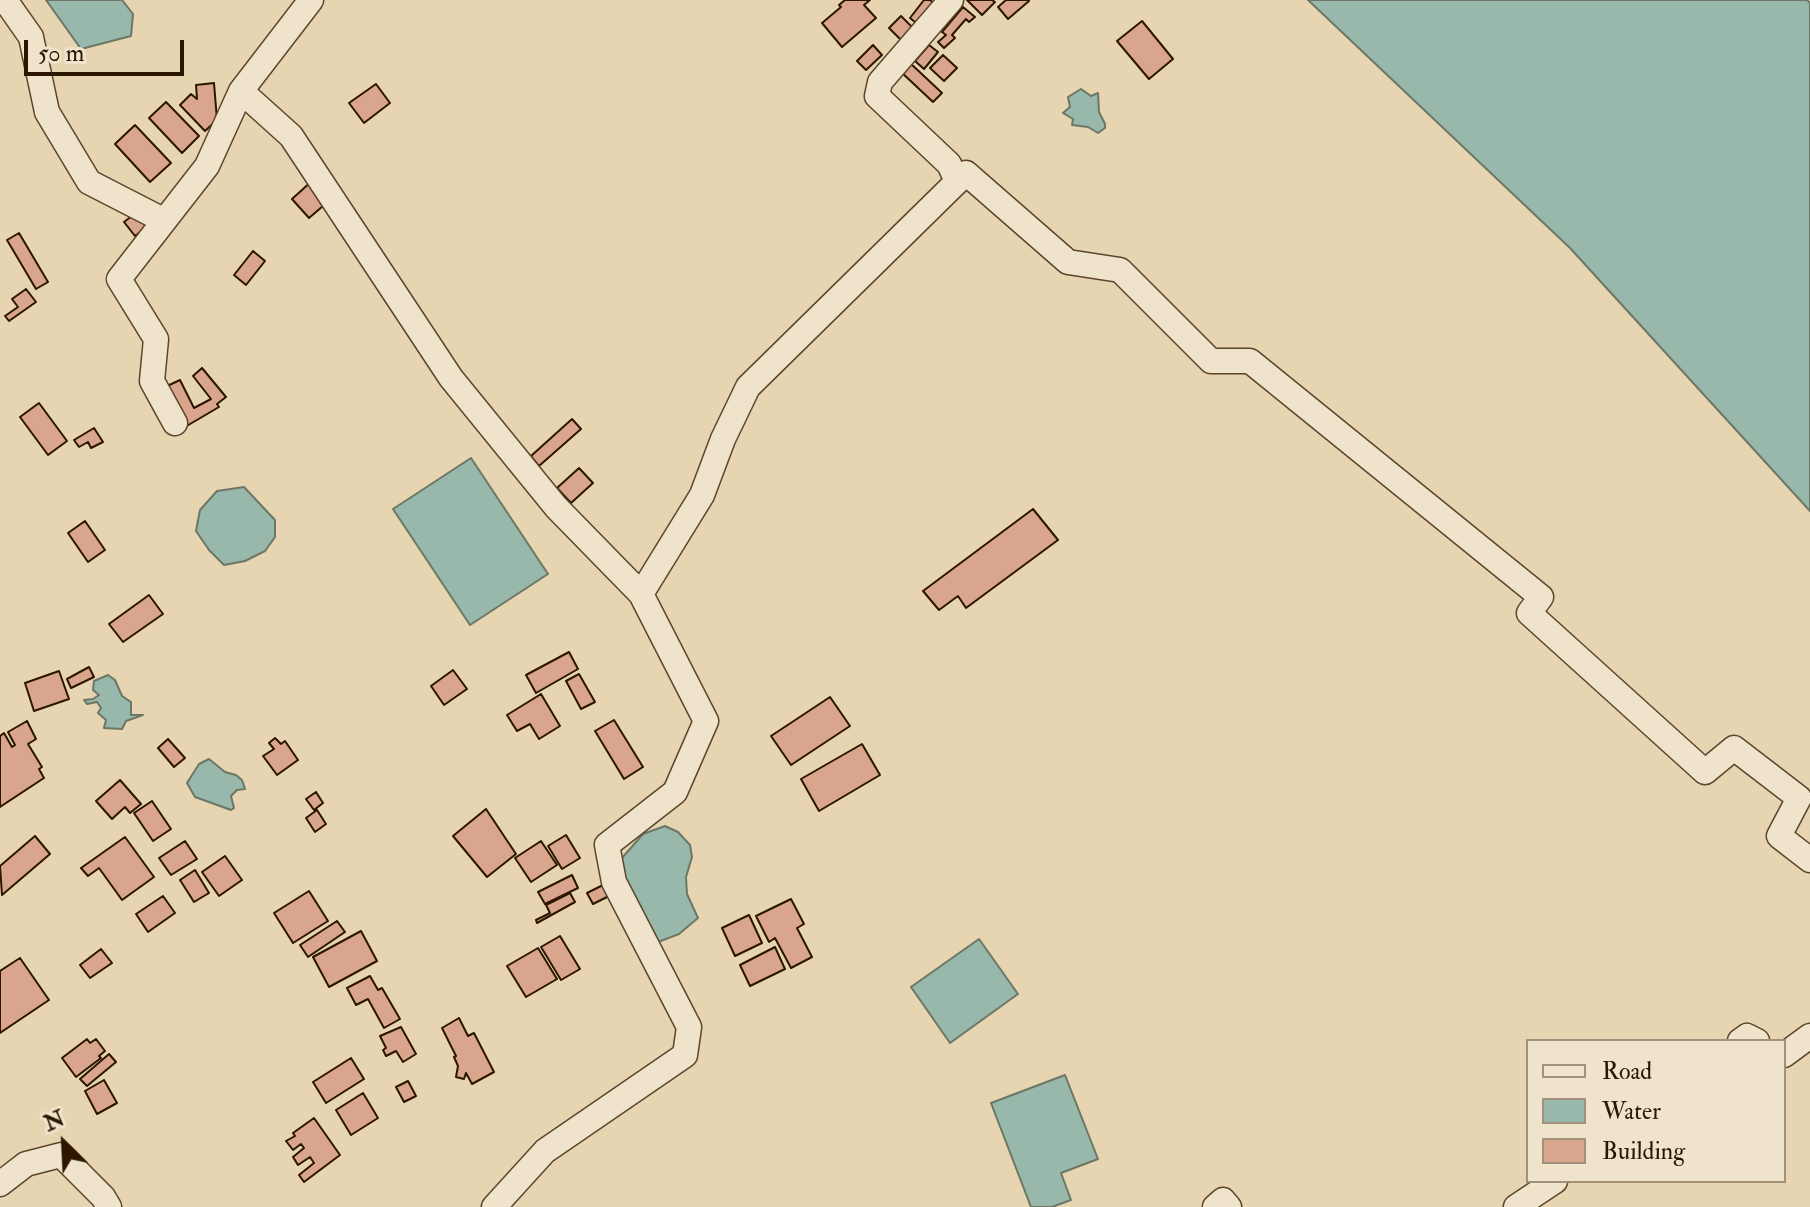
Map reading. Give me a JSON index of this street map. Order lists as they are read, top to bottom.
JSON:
{
  "legend": ["Road", "Water", "Building"],
  "scale_bar": "50 m",
  "north": "top left"
}
